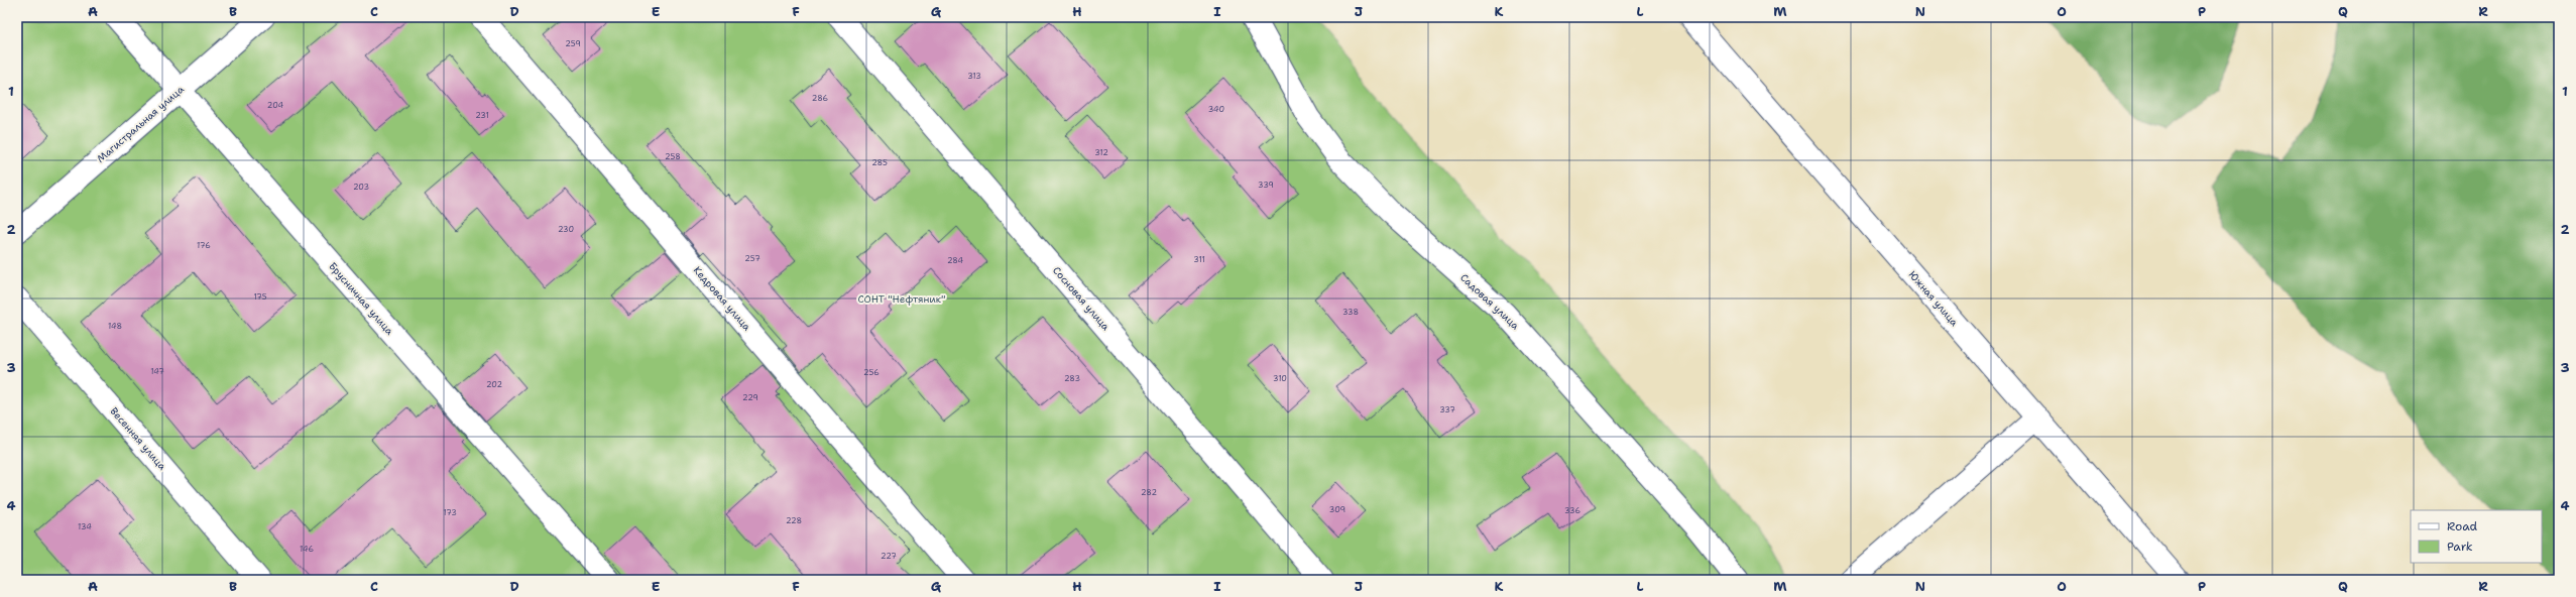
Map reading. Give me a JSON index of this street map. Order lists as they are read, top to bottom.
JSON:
{
  "streets": {
    "street": [
      "Магистральная улица",
      "Брусничная улица",
      "Кедровая улица",
      "Сосновая улица",
      "Южная улица",
      "Садовая улица",
      "Весенняя улица"
    ]
  },
  "crossings": [
    ["Магистральная улица", "Брусничная улица"]
  ],
  "parks": ["СОНТ \"Нефтяник\""],
  "house_numbers": [
    "259",
    "313",
    "286",
    "204",
    "340",
    "231",
    "312",
    "258",
    "285",
    "339",
    "203",
    "230",
    "176",
    "257",
    "311",
    "284",
    "175",
    "338",
    "148",
    "147",
    "256",
    "283",
    "310",
    "202",
    "229",
    "337",
    "282",
    "309",
    "336",
    "173",
    "228",
    "134",
    "146",
    "227"
  ],
  "legend": ["Road", "Park"],
  "grid": {
    "columns": [
      "A",
      "B",
      "C",
      "D",
      "E",
      "F",
      "G",
      "H",
      "I",
      "J",
      "K",
      "L",
      "M",
      "N",
      "O",
      "P",
      "Q",
      "R"
    ],
    "rows": [
      "1",
      "2",
      "3",
      "4"
    ]
  }
}
